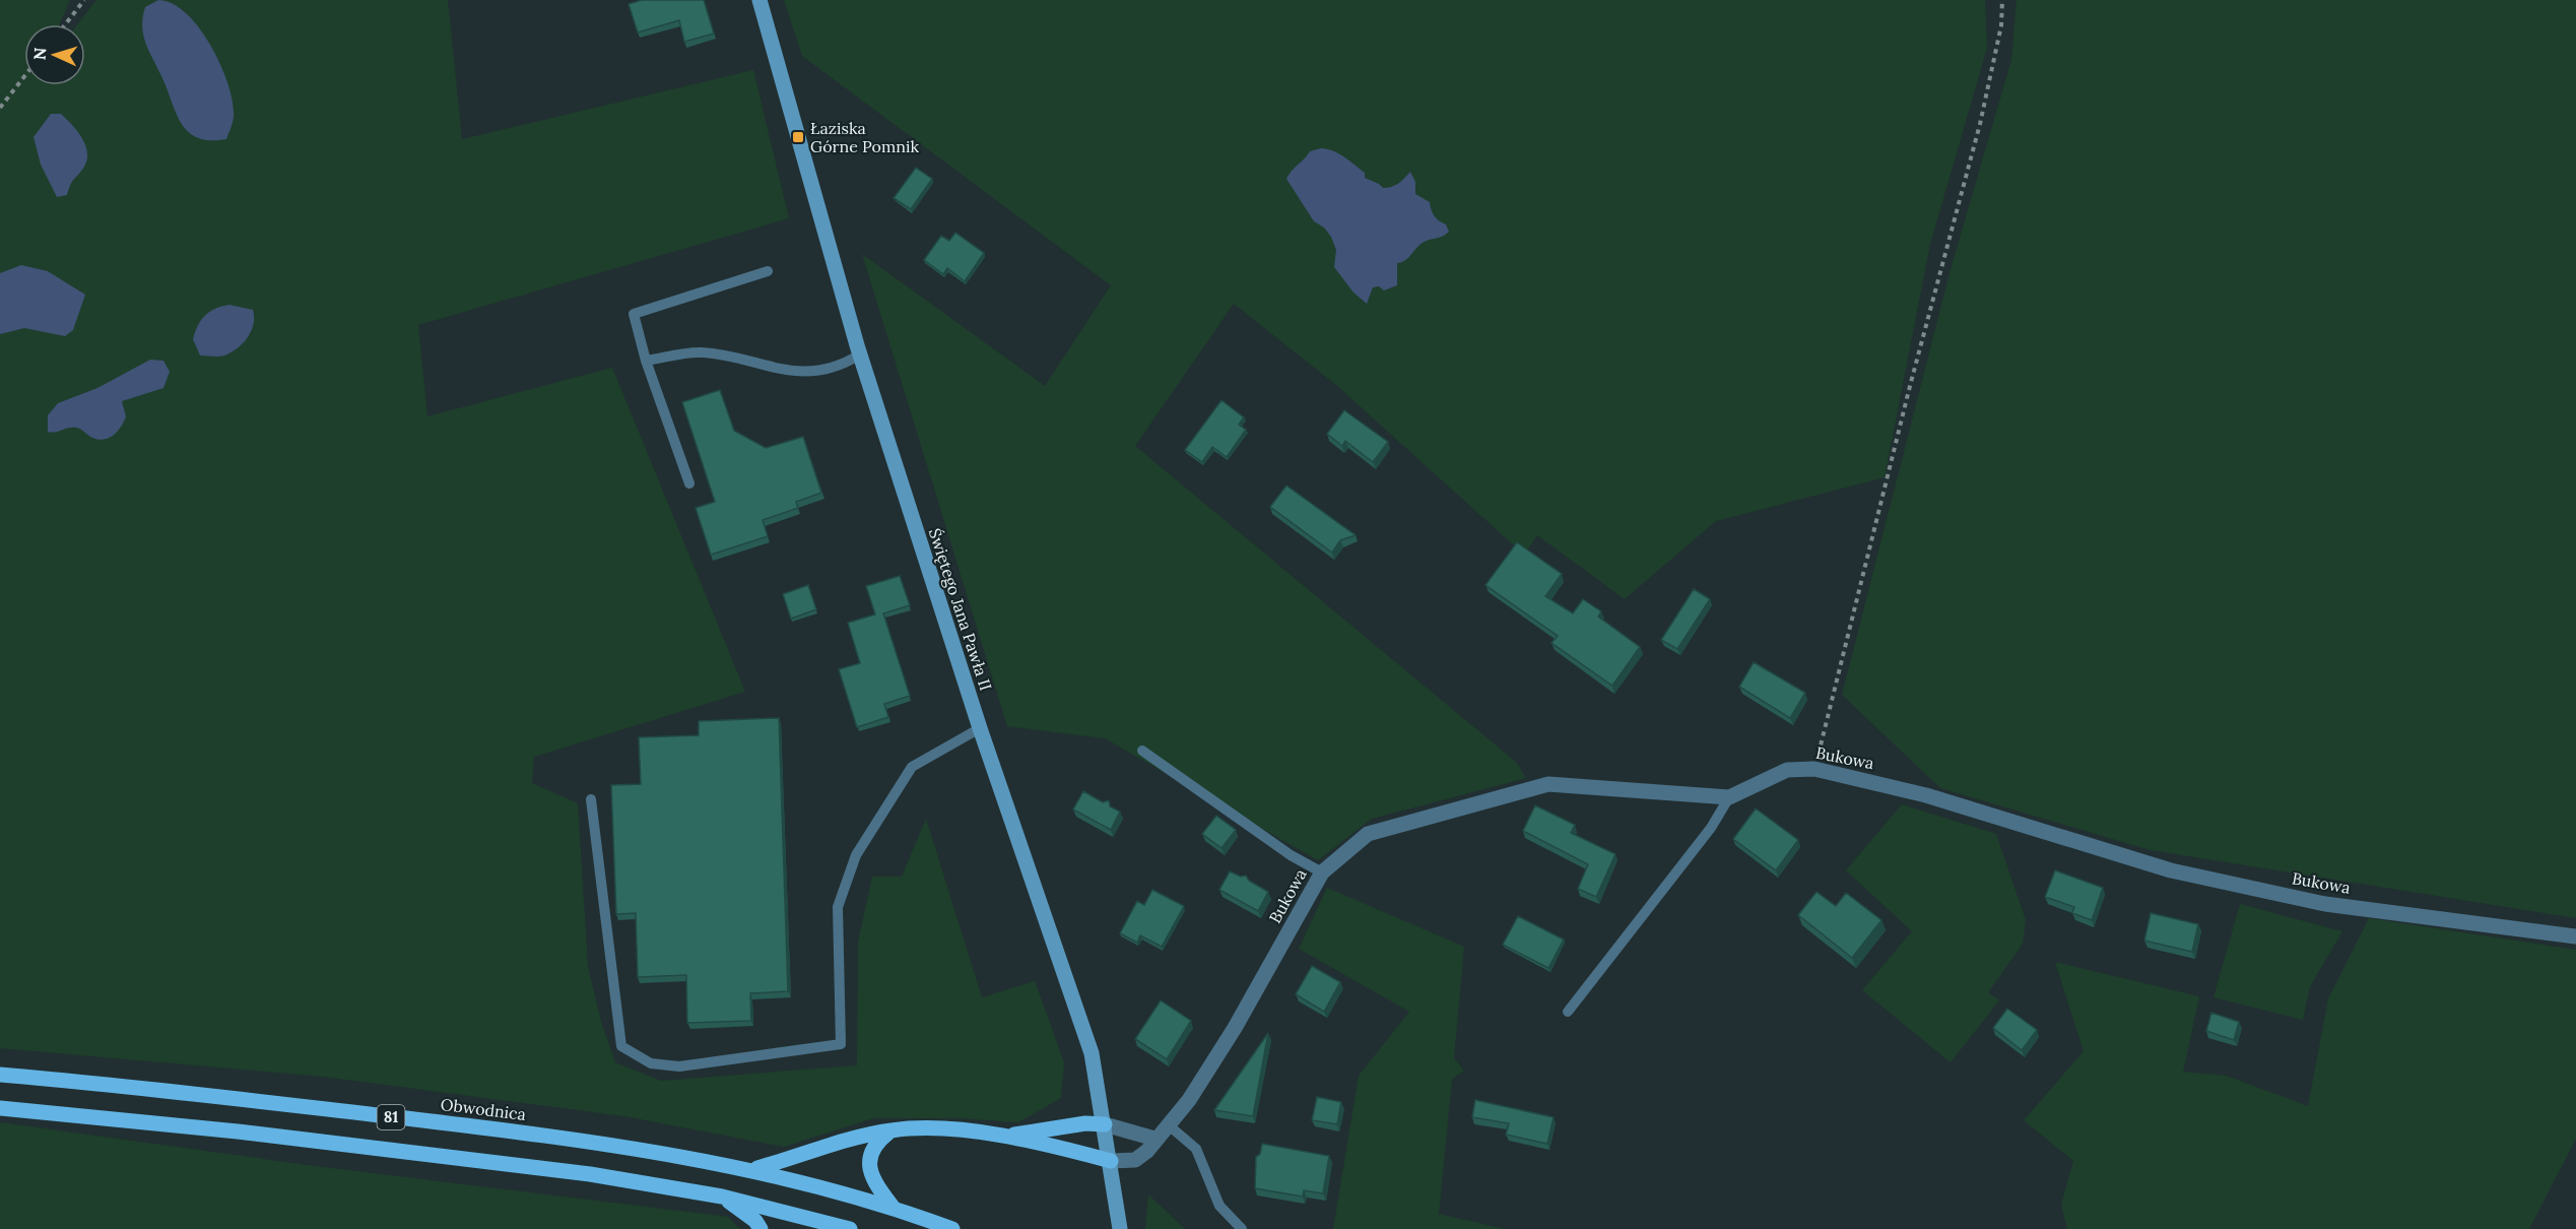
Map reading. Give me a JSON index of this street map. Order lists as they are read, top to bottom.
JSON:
{
  "streets": {
    "main road": ["Obwodnica", "81"],
    "street": ["Świętego Jana Pawła II", "Bukowa"]
  },
  "crossings": [
    ["Świętego Jana Pawła II", "Bukowa"]
  ],
  "places": {
    "transit": ["Łaziska Górne Pomnik"]
  },
  "north": "left"
}
